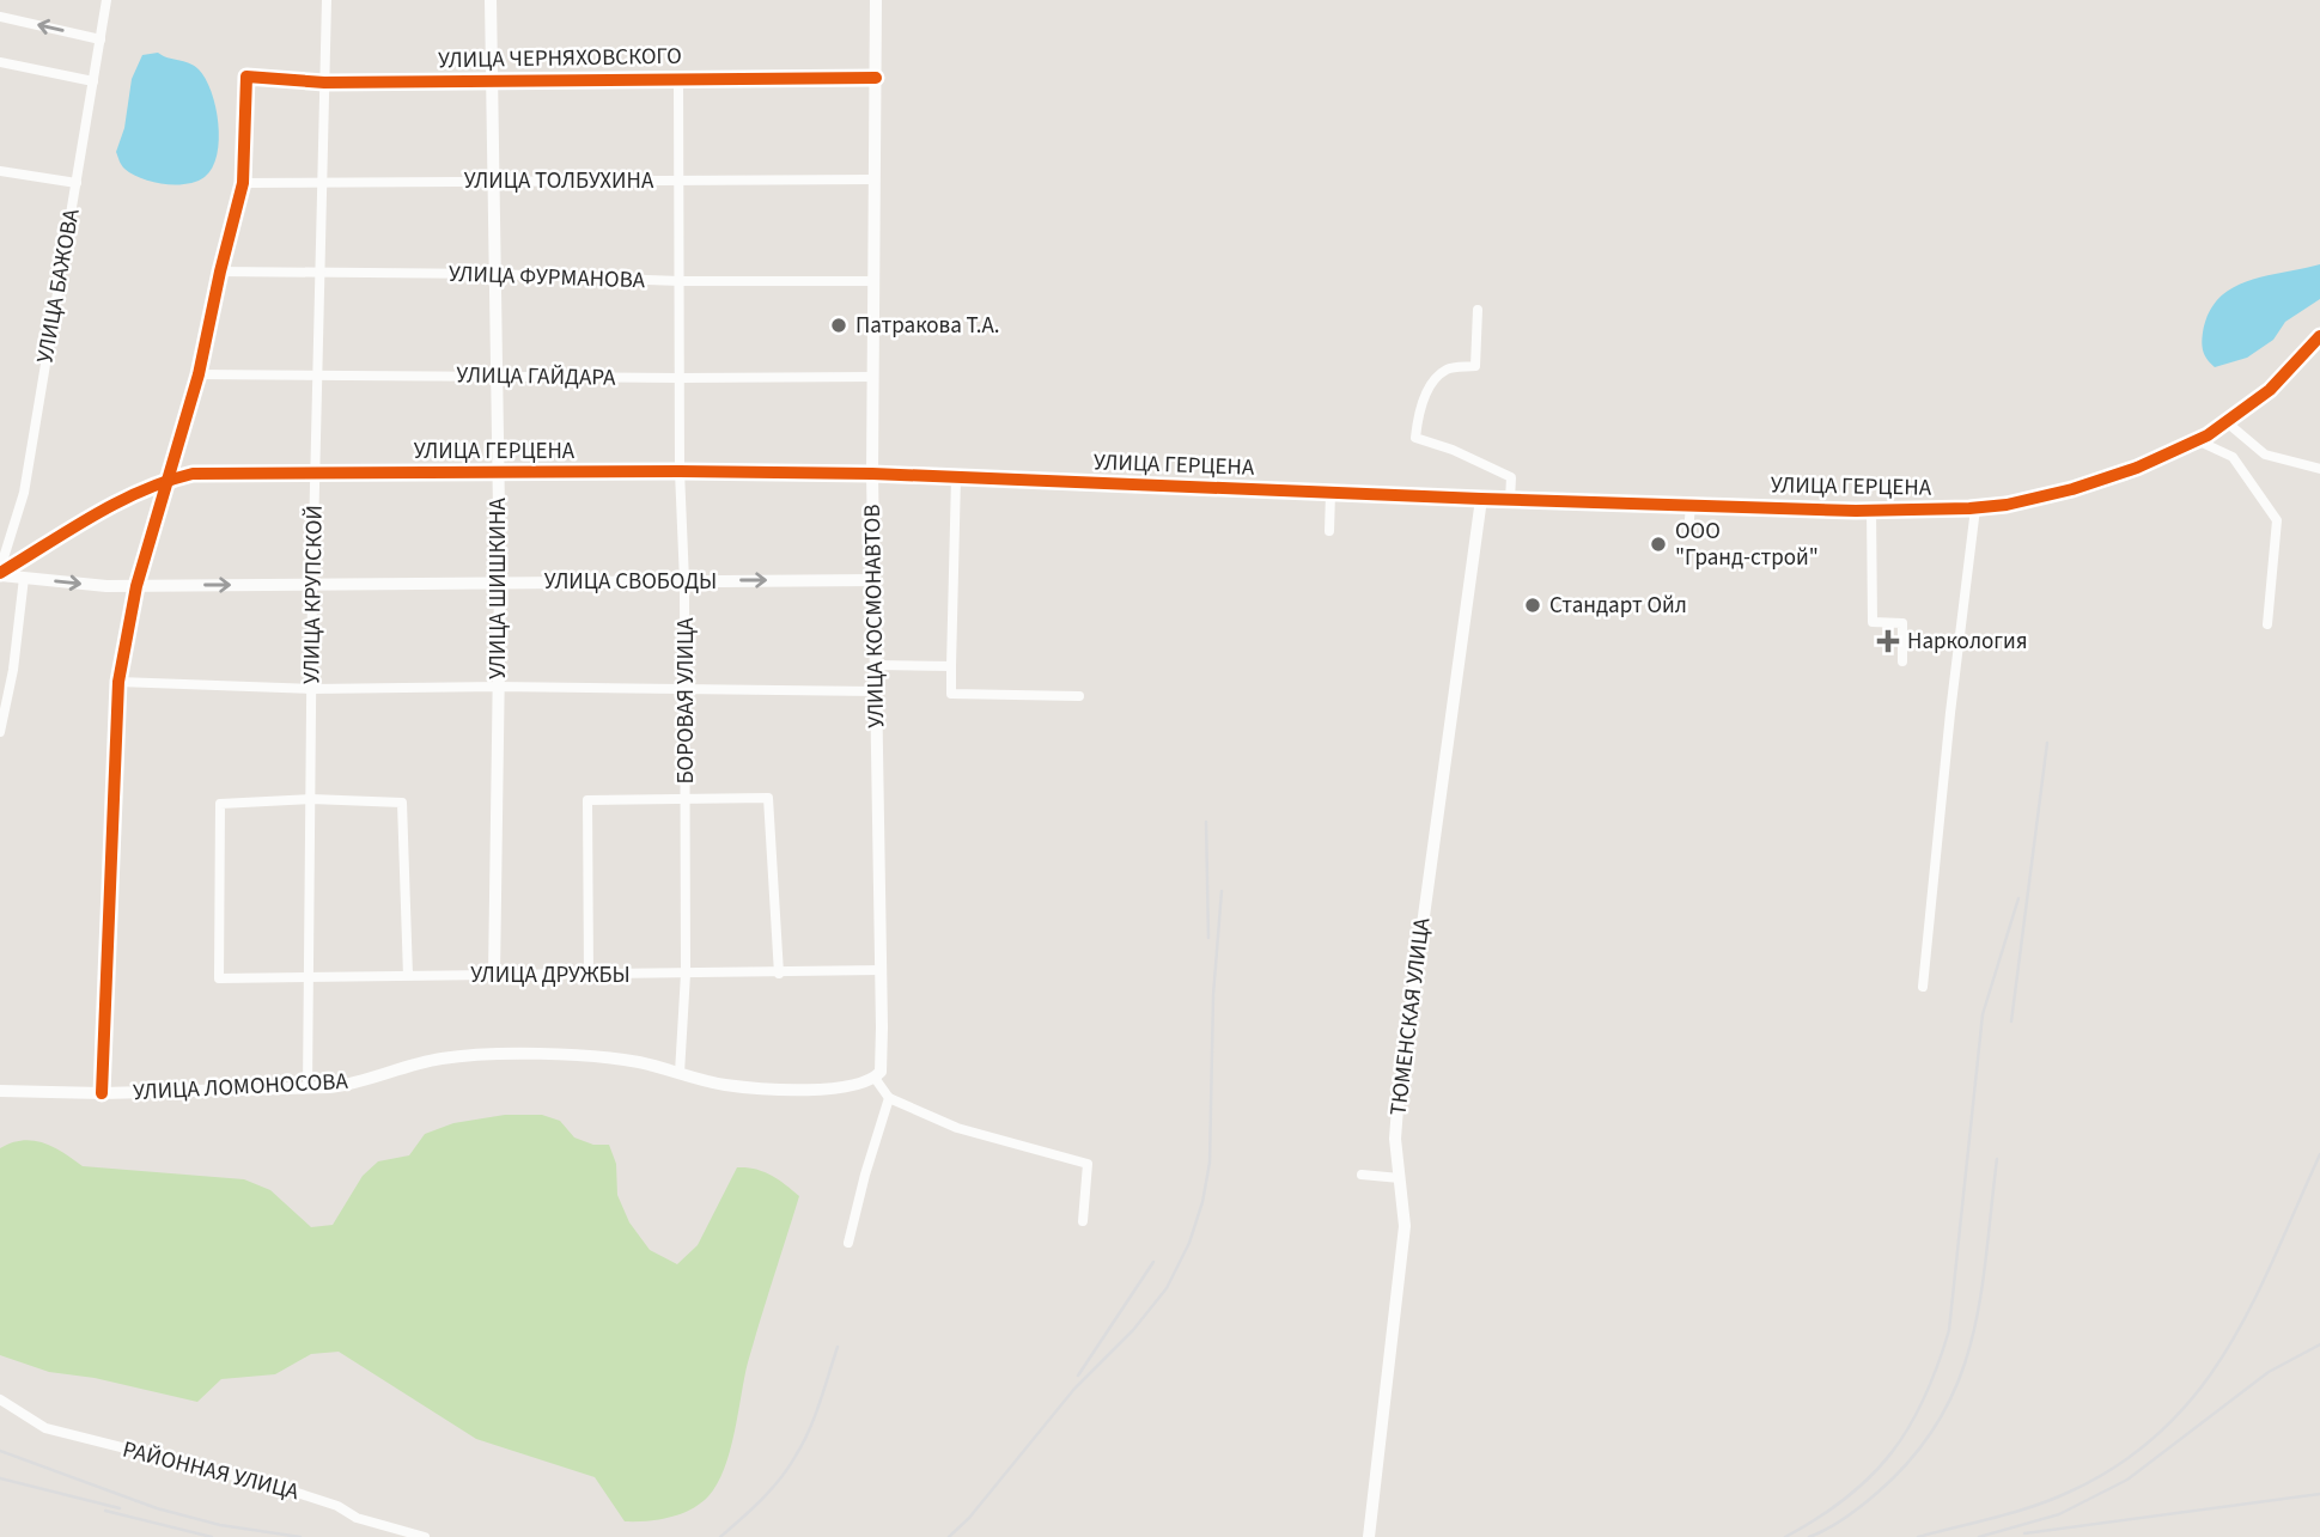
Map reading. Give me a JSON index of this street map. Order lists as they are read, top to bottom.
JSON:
{
  "streets": {
    "street": [
      "УЛИЦА ЧЕРНЯХОВСКОГО",
      "УЛИЦА ТОЛБУХИНА",
      "УЛИЦА ФУРМАНОВА",
      "УЛИЦА БАЖОВА",
      "УЛИЦА ГАЙДАРА",
      "УЛИЦА ГЕРЦЕНА",
      "УЛИЦА СВОБОДЫ",
      "УЛИЦА ШИШКИНА",
      "УЛИЦА КРУПСКОЙ",
      "УЛИЦА КОСМОНАВТОВ",
      "БОРОВАЯ УЛИЦА",
      "УЛИЦА ДРУЖБЫ",
      "ТЮМЕНСКАЯ УЛИЦА",
      "УЛИЦА ЛОМОНОСОВА",
      "РАЙОННАЯ УЛИЦА"
    ]
  },
  "crossings": [
    ["УЛИЦА ЧЕРНЯХОВСКОГО", "УЛИЦА ТОЛБУХИНА"],
    ["УЛИЦА ЧЕРНЯХОВСКОГО", "УЛИЦА ШИШКИНА"],
    ["УЛИЦА ЧЕРНЯХОВСКОГО", "УЛИЦА КРУПСКОЙ"],
    ["УЛИЦА ЧЕРНЯХОВСКОГО", "УЛИЦА КОСМОНАВТОВ"],
    ["УЛИЦА ЧЕРНЯХОВСКОГО", "БОРОВАЯ УЛИЦА"],
    ["УЛИЦА ТОЛБУХИНА", "УЛИЦА ШИШКИНА"],
    ["УЛИЦА ТОЛБУХИНА", "УЛИЦА КРУПСКОЙ"],
    ["УЛИЦА ТОЛБУХИНА", "УЛИЦА КОСМОНАВТОВ"],
    ["УЛИЦА ТОЛБУХИНА", "БОРОВАЯ УЛИЦА"],
    ["УЛИЦА ФУРМАНОВА", "УЛИЦА ШИШКИНА"],
    ["УЛИЦА ФУРМАНОВА", "УЛИЦА КРУПСКОЙ"],
    ["УЛИЦА ФУРМАНОВА", "УЛИЦА КОСМОНАВТОВ"],
    ["УЛИЦА ФУРМАНОВА", "БОРОВАЯ УЛИЦА"],
    ["УЛИЦА БАЖОВА", "УЛИЦА ГЕРЦЕНА"],
    ["УЛИЦА БАЖОВА", "УЛИЦА СВОБОДЫ"],
    ["УЛИЦА ГАЙДАРА", "УЛИЦА ШИШКИНА"],
    ["УЛИЦА ГАЙДАРА", "УЛИЦА КРУПСКОЙ"],
    ["УЛИЦА ГАЙДАРА", "УЛИЦА КОСМОНАВТОВ"],
    ["УЛИЦА ГАЙДАРА", "БОРОВАЯ УЛИЦА"],
    ["УЛИЦА ГЕРЦЕНА", "УЛИЦА СВОБОДЫ"],
    ["УЛИЦА ГЕРЦЕНА", "УЛИЦА ШИШКИНА"],
    ["УЛИЦА ГЕРЦЕНА", "УЛИЦА КРУПСКОЙ"],
    ["УЛИЦА ГЕРЦЕНА", "УЛИЦА КОСМОНАВТОВ"],
    ["УЛИЦА ГЕРЦЕНА", "БОРОВАЯ УЛИЦА"],
    ["УЛИЦА ГЕРЦЕНА", "ТЮМЕНСКАЯ УЛИЦА"],
    ["УЛИЦА СВОБОДЫ", "УЛИЦА ШИШКИНА"],
    ["УЛИЦА СВОБОДЫ", "УЛИЦА КРУПСКОЙ"],
    ["УЛИЦА СВОБОДЫ", "УЛИЦА КОСМОНАВТОВ"],
    ["УЛИЦА СВОБОДЫ", "БОРОВАЯ УЛИЦА"],
    ["УЛИЦА ШИШКИНА", "УЛИЦА ДРУЖБЫ"],
    ["УЛИЦА КРУПСКОЙ", "УЛИЦА ДРУЖБЫ"],
    ["УЛИЦА КРУПСКОЙ", "УЛИЦА ЛОМОНОСОВА"],
    ["УЛИЦА КОСМОНАВТОВ", "УЛИЦА ДРУЖБЫ"],
    ["УЛИЦА КОСМОНАВТОВ", "УЛИЦА ЛОМОНОСОВА"],
    ["БОРОВАЯ УЛИЦА", "УЛИЦА ДРУЖБЫ"],
    ["БОРОВАЯ УЛИЦА", "УЛИЦА ЛОМОНОСОВА"]
  ],
  "places": {
    "other": ["Патракова Т.А.", "ООО \"Гранд-строй\"", "Стандарт Ойл"],
    "health": ["Наркология"]
  }
}
